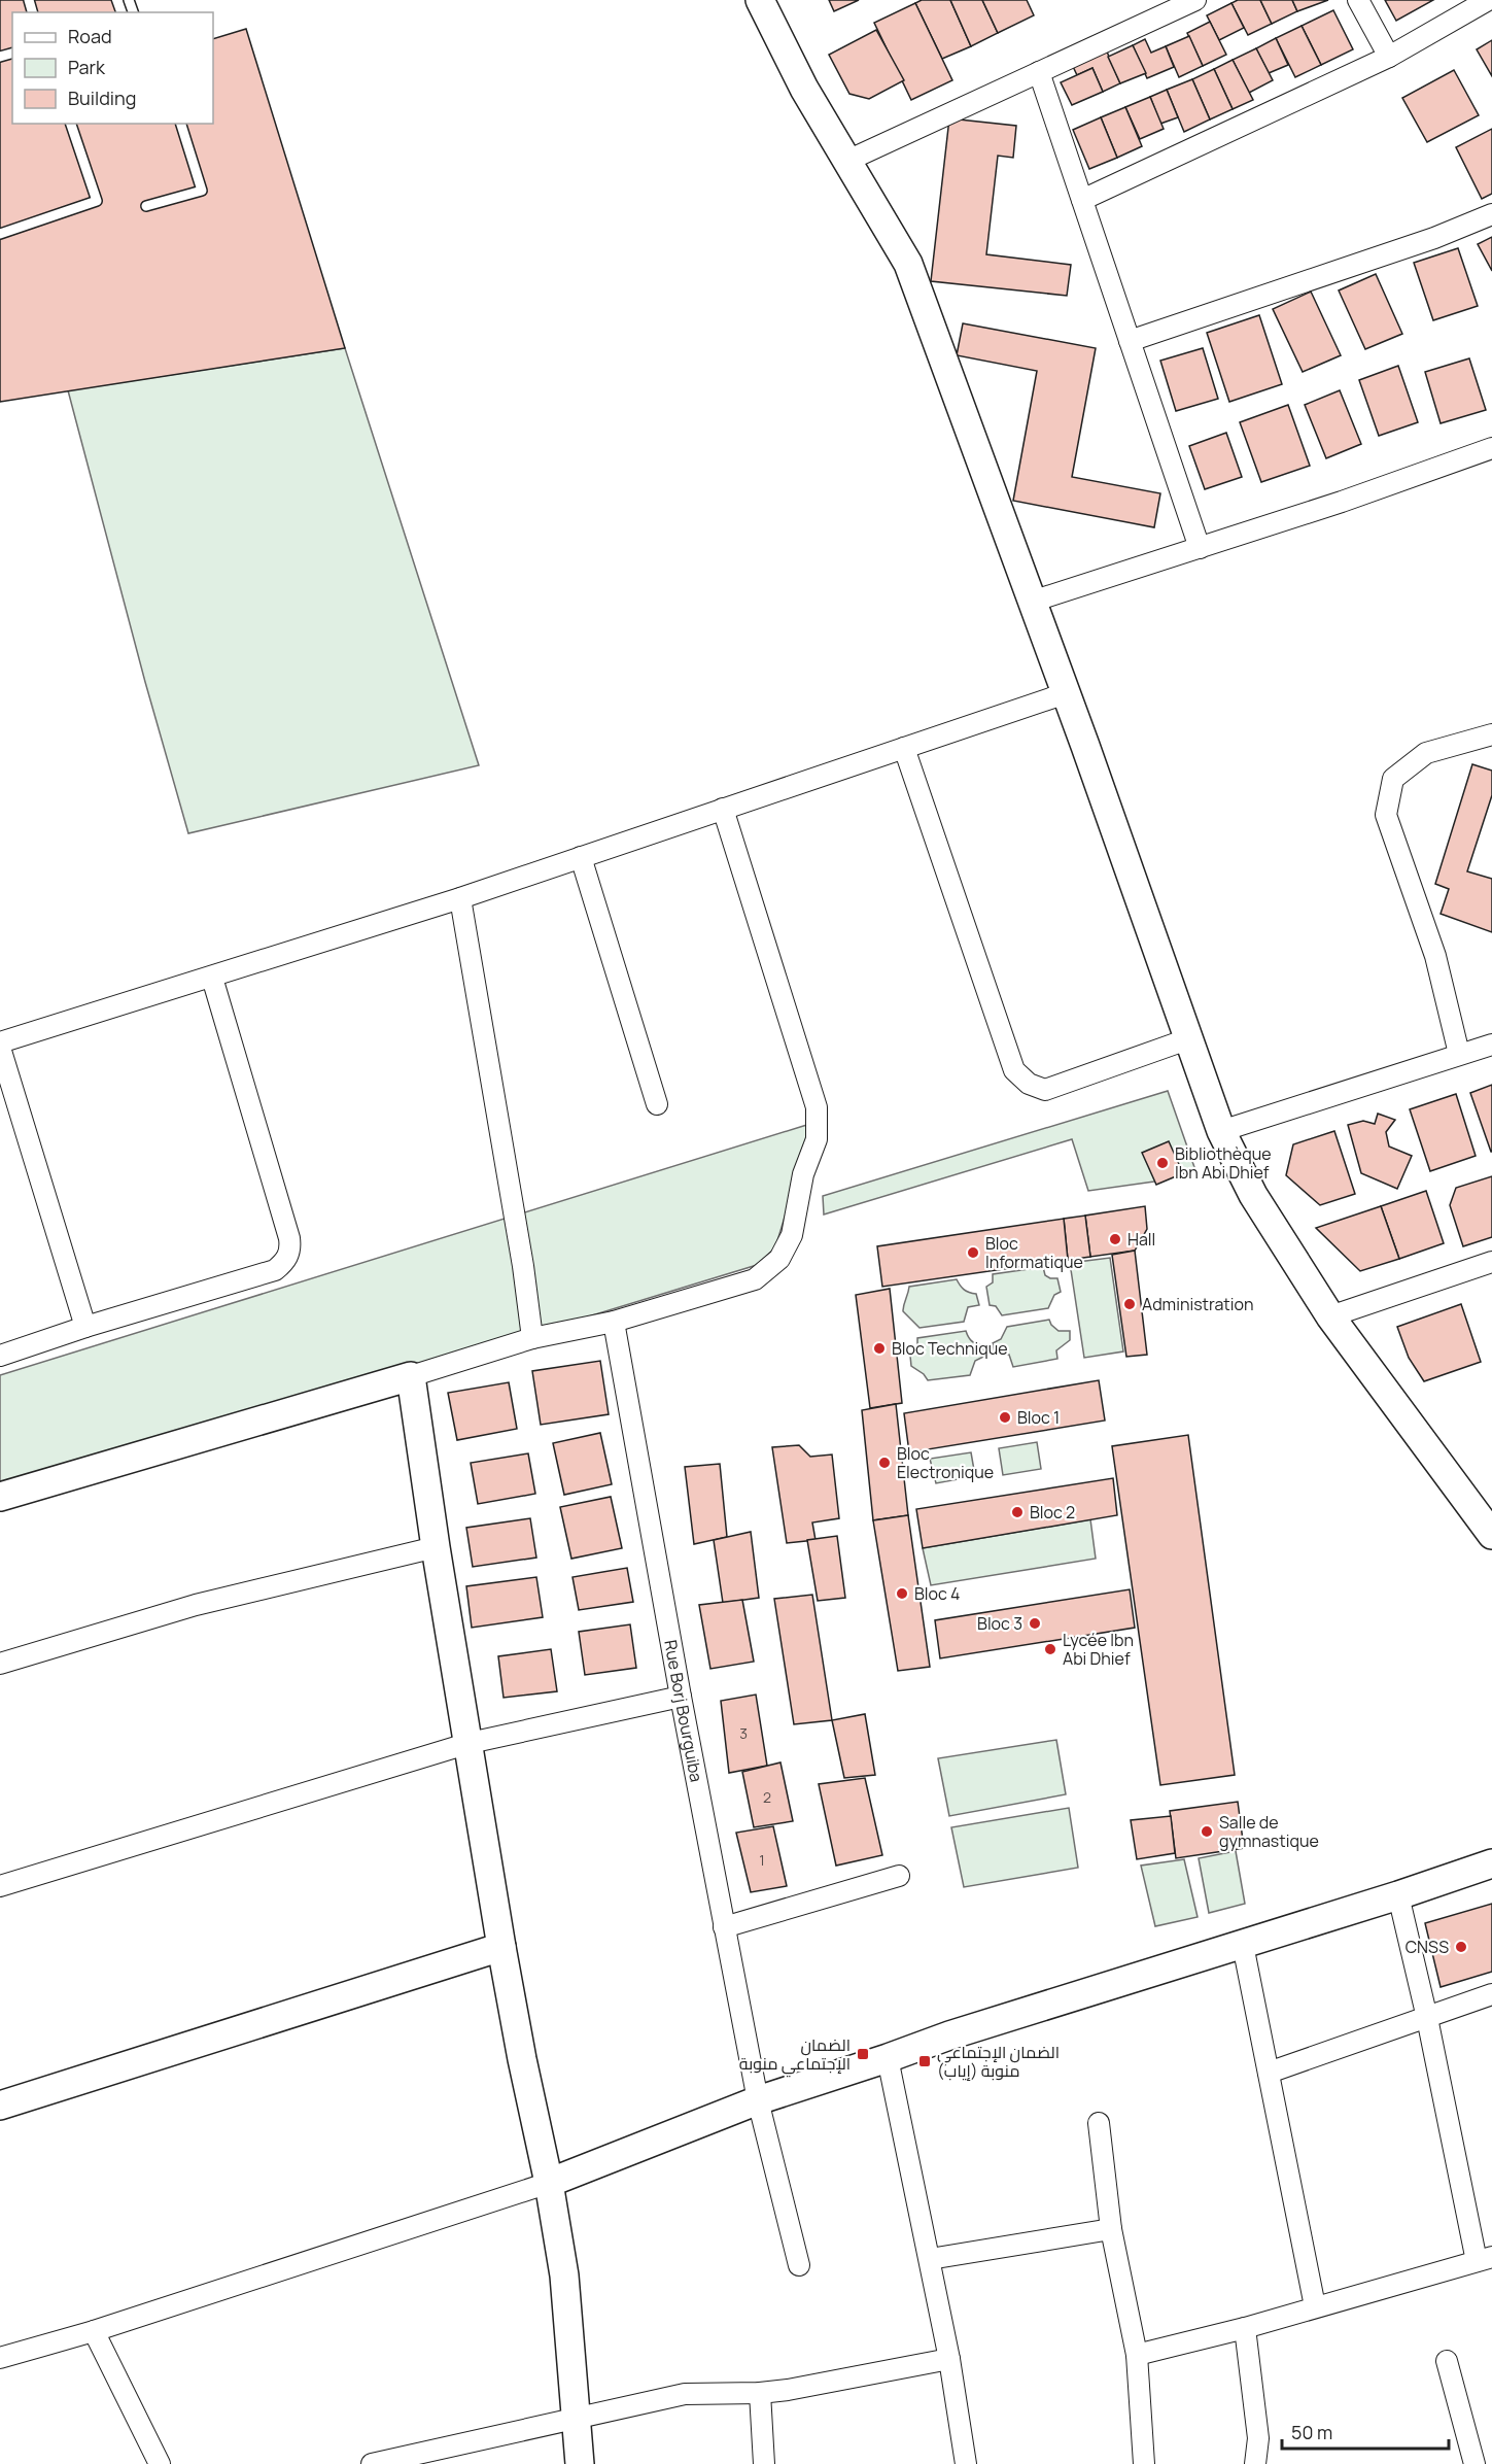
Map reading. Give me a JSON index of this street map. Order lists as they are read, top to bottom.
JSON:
{
  "streets": {
    "street": ["Rue Borj Bourguiba"]
  },
  "places": {
    "other": [
      "Bibliothèque Ibn Abi Dhief",
      "Hall",
      "Bloc Informatique",
      "Administration",
      "Bloc Technique",
      "Bloc 1",
      "Bloc Electronique",
      "Bloc 2",
      "Bloc 4",
      "Bloc 3",
      "Lycée Ibn Abi Dhief",
      "Salle de gymnastique",
      "CNSS"
    ],
    "transit": ["الضمان الإجتماعي منوبة", "الضمان الإجتماعي منوبة (إياب)"]
  },
  "house_numbers": ["3", "2", "1"],
  "legend": ["Road", "Park", "Building"],
  "scale_bar": "50 m"
}
